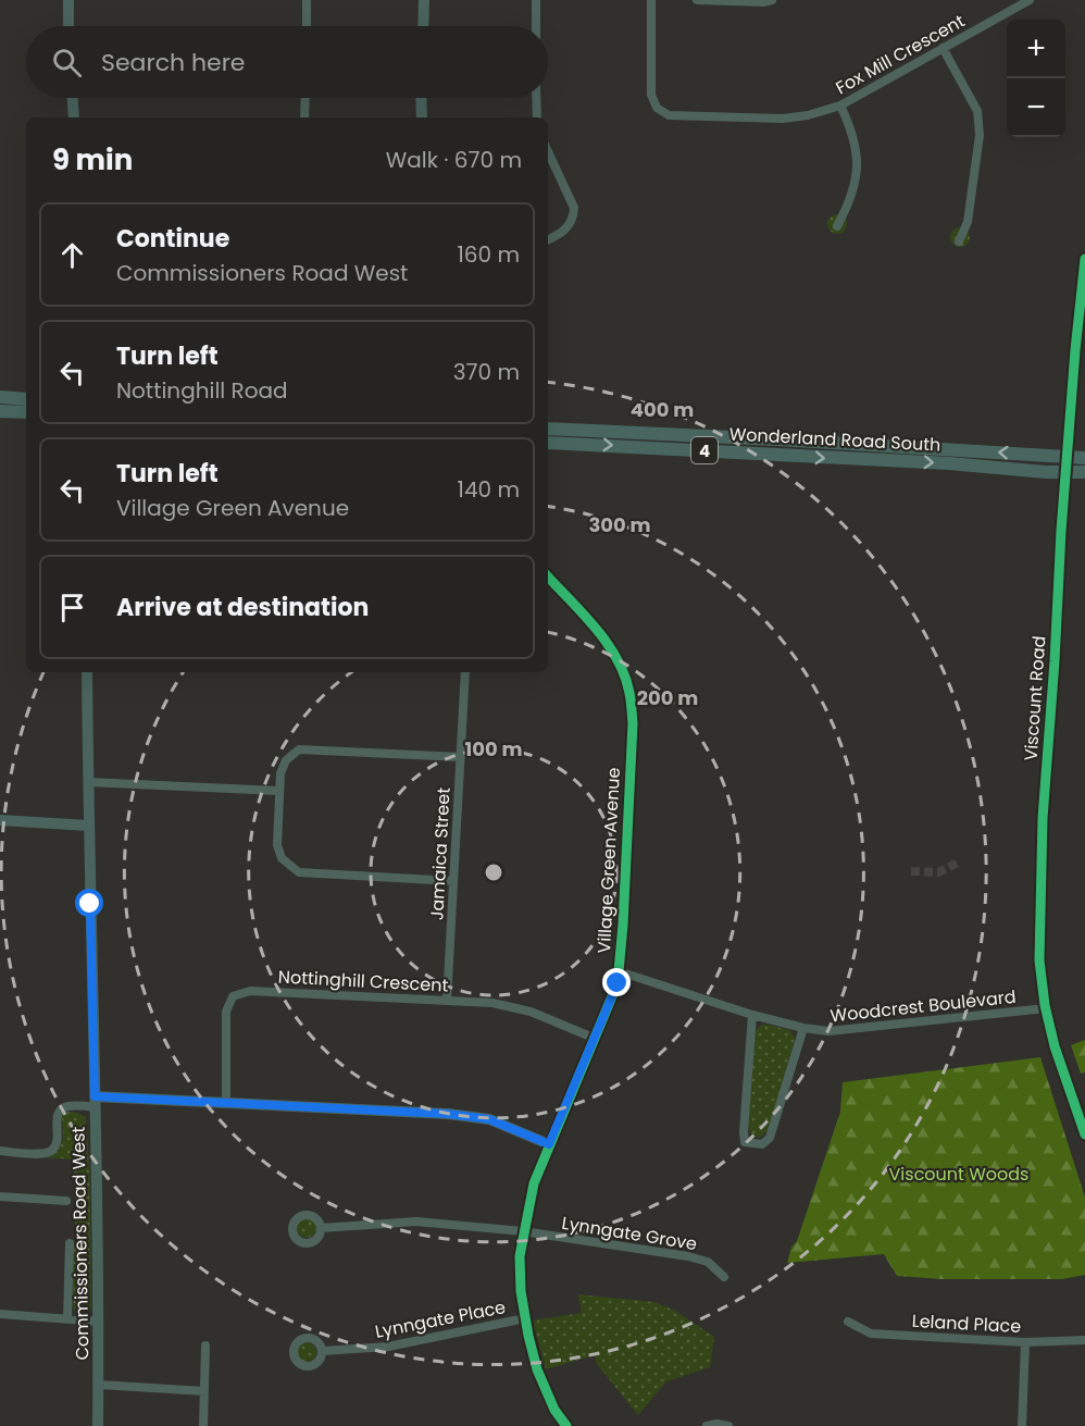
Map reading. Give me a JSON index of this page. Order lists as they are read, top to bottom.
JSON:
{
  "streets": {
    "main road": ["Wonderland Road South", "4"],
    "street": [
      "Fox Mill Crescent",
      "Viscount Road",
      "Jamaica Street",
      "Village Green Avenue",
      "Nottinghill Crescent",
      "Woodcrest Boulevard",
      "Lynngate Grove",
      "Commissioners Road West",
      "Lynngate Place",
      "Leland Place"
    ]
  },
  "crossings": [
    ["Wonderland Road South", "Viscount Road"],
    ["Viscount Road", "Woodcrest Boulevard"],
    ["Jamaica Street", "Nottinghill Crescent"],
    ["Village Green Avenue", "Nottinghill Crescent"],
    ["Village Green Avenue", "Woodcrest Boulevard"],
    ["Village Green Avenue", "Lynngate Grove"],
    ["Village Green Avenue", "Lynngate Place"]
  ],
  "parks": ["Viscount Woods"],
  "page": {
    "map_buttons": ["+", "−"],
    "search": "Search here",
    "heading": ["9 min", "Walk · 670 m"],
    "list": [
      ["Continue", "Commissioners Road West", "160 m"],
      ["Turn left", "Nottinghill Road", "370 m"],
      ["Turn left", "Village Green Avenue", "140 m"],
      "Arrive at destination"
    ]
  },
  "rings": [
    "400 m",
    "300 m",
    "200 m",
    "100 m"
  ]
}
